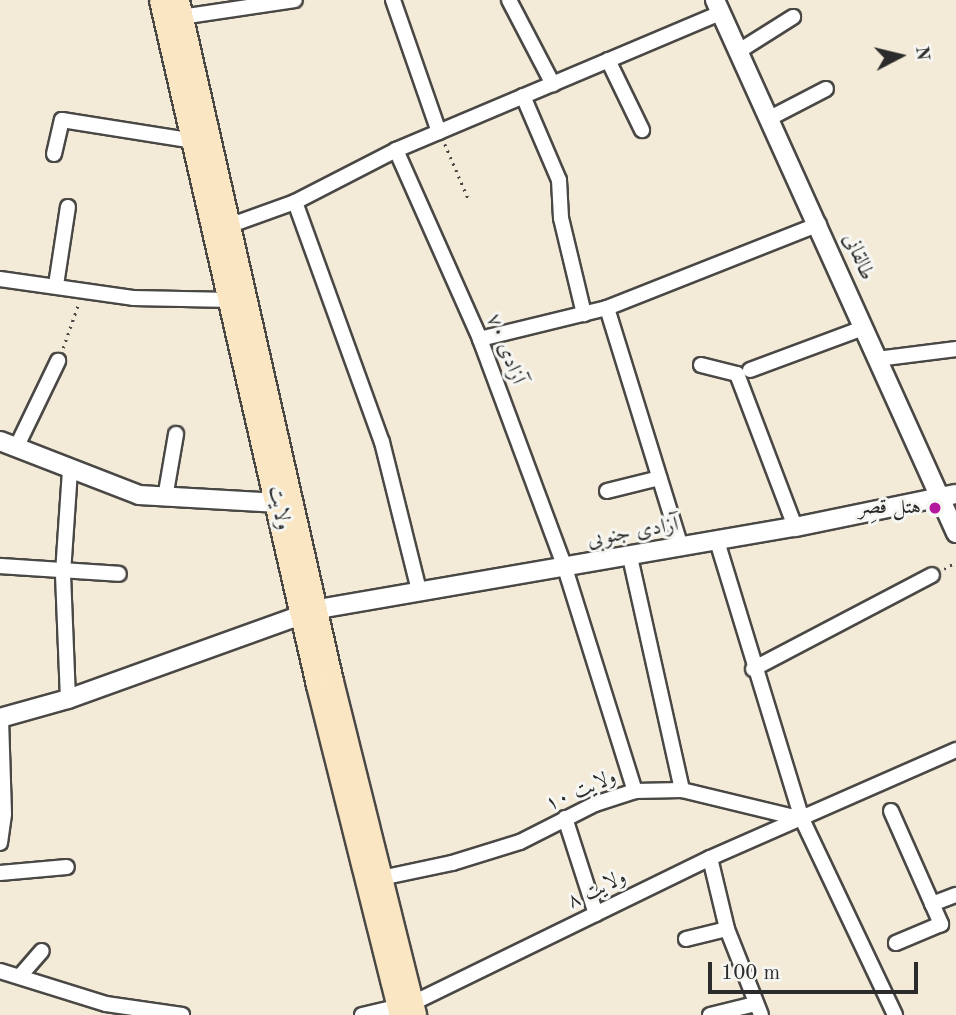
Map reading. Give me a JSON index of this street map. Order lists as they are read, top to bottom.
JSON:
{
  "streets": {
    "main road": ["ولایت"],
    "street": [
      "طالقانی",
      "آزادی ۷۰",
      "آزادی جنوبی",
      "ولایت ۱۰",
      "ولایت ۸"
    ]
  },
  "crossings": [
    ["طالقانی", "آزادی جنوبی"],
    ["آزادی ۷۰", "آزادی جنوبی"],
    ["آزادی ۷۰", "ولایت ۱۰"],
    ["ولایت", "آزادی جنوبی"],
    ["ولایت", "ولایت ۱۰"],
    ["ولایت", "ولایت ۸"],
    ["ولایت ۱۰", "ولایت ۸"]
  ],
  "places": ["هتل قصِر"],
  "scale_bar": "100 m",
  "north": "right"
}
